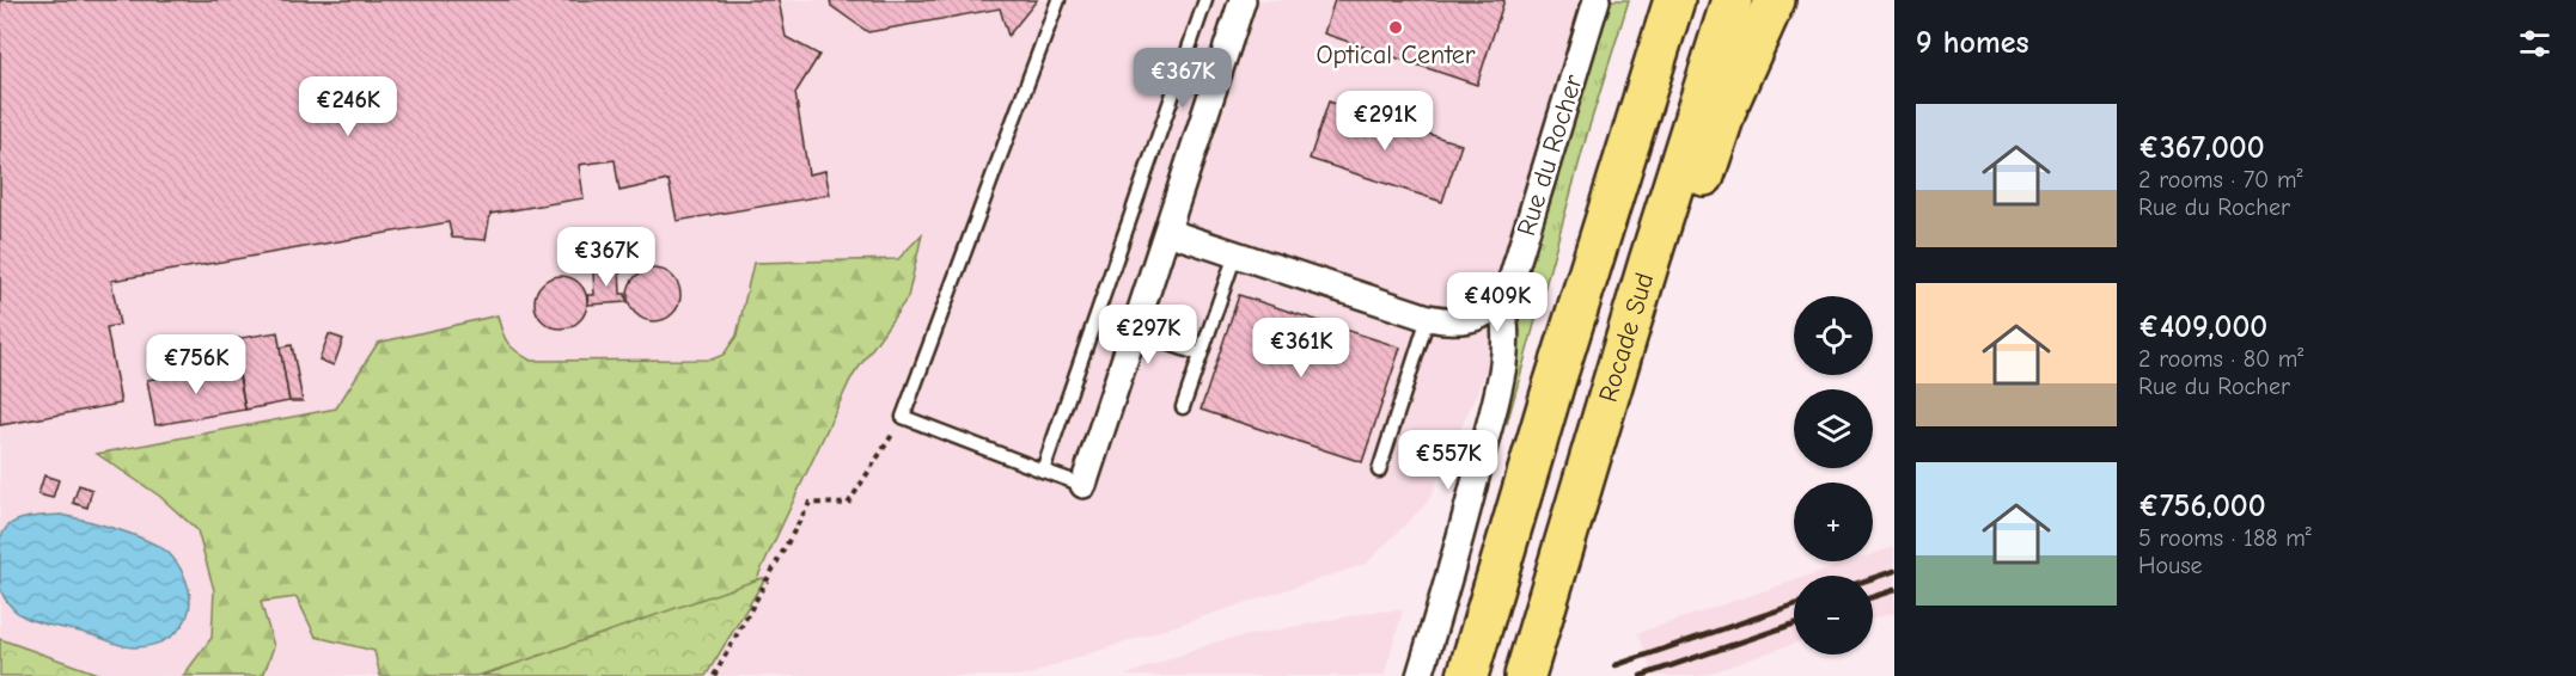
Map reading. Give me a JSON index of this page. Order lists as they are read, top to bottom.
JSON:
{
  "streets": {
    "highway": ["Rocade Sud"],
    "street": ["Rue du Rocher"]
  },
  "places": ["Optical Center"],
  "page": {
    "heading": "9 homes",
    "price": [
      "€367K",
      "€246K",
      "€291K",
      "€367K",
      "€409K",
      "€297K",
      "€361K",
      "€756K",
      "€557K"
    ],
    "list": [
      {
        "name": "€367,000",
        "note": "2 rooms · 70 m² · Rue du Rocher"
      },
      {
        "name": "€409,000",
        "note": "2 rooms · 80 m² · Rue du Rocher"
      },
      {
        "name": "€756,000",
        "note": "5 rooms · 188 m² · House"
      }
    ],
    "map_buttons": ["+", "−"]
  }
}
